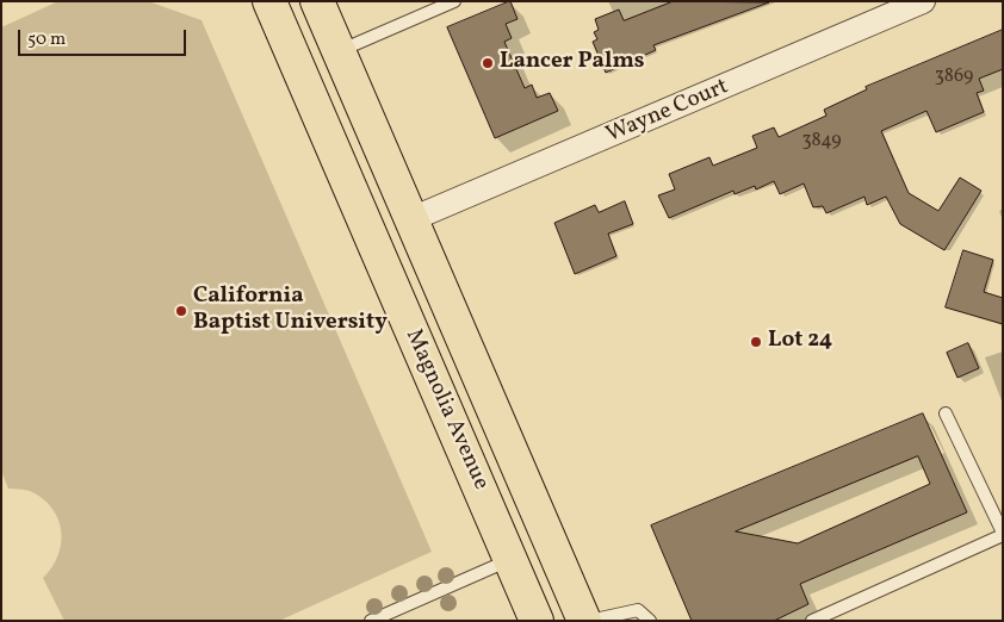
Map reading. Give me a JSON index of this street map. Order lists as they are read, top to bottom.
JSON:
{
  "streets": {
    "main road": ["Magnolia Avenue"],
    "street": ["Wayne Court"]
  },
  "crossings": [
    ["Wayne Court", "Magnolia Avenue"]
  ],
  "places": ["Lancer Palms", "California Baptist University", "Lot 24"],
  "house_numbers": ["3869", "3849"],
  "scale_bar": "50 m"
}
